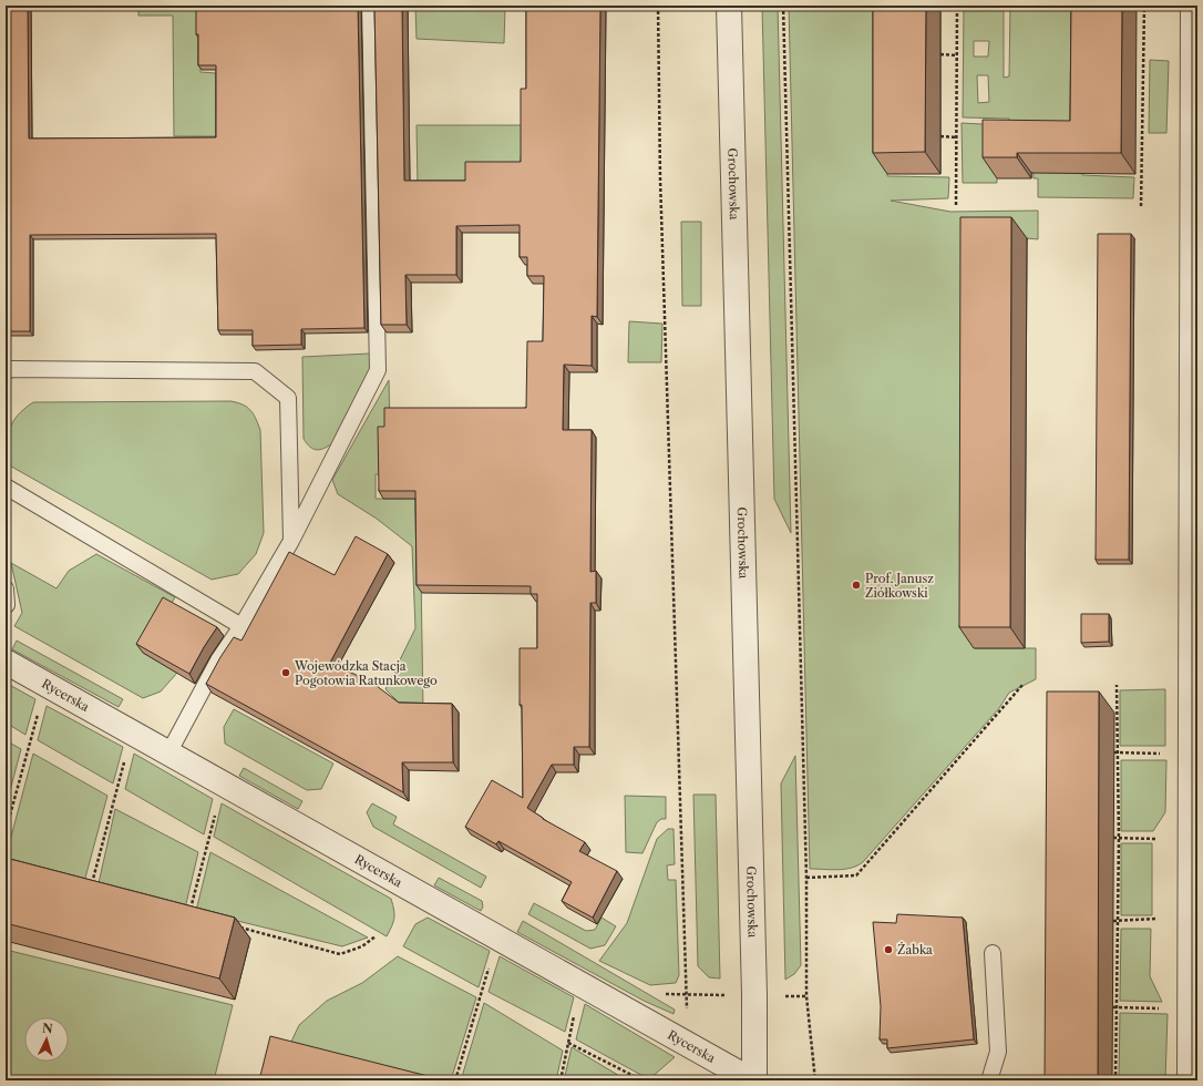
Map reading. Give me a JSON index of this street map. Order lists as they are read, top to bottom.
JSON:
{
  "streets": {
    "street": ["Grochowska", "Rycerska"]
  },
  "crossings": [
    ["Grochowska", "Rycerska"]
  ],
  "places": ["Prof. Janusz Ziółkowski", "Wojewódzka Stacja Pogotowia Ratunkowego", "Żabka"],
  "north": "top"
}
